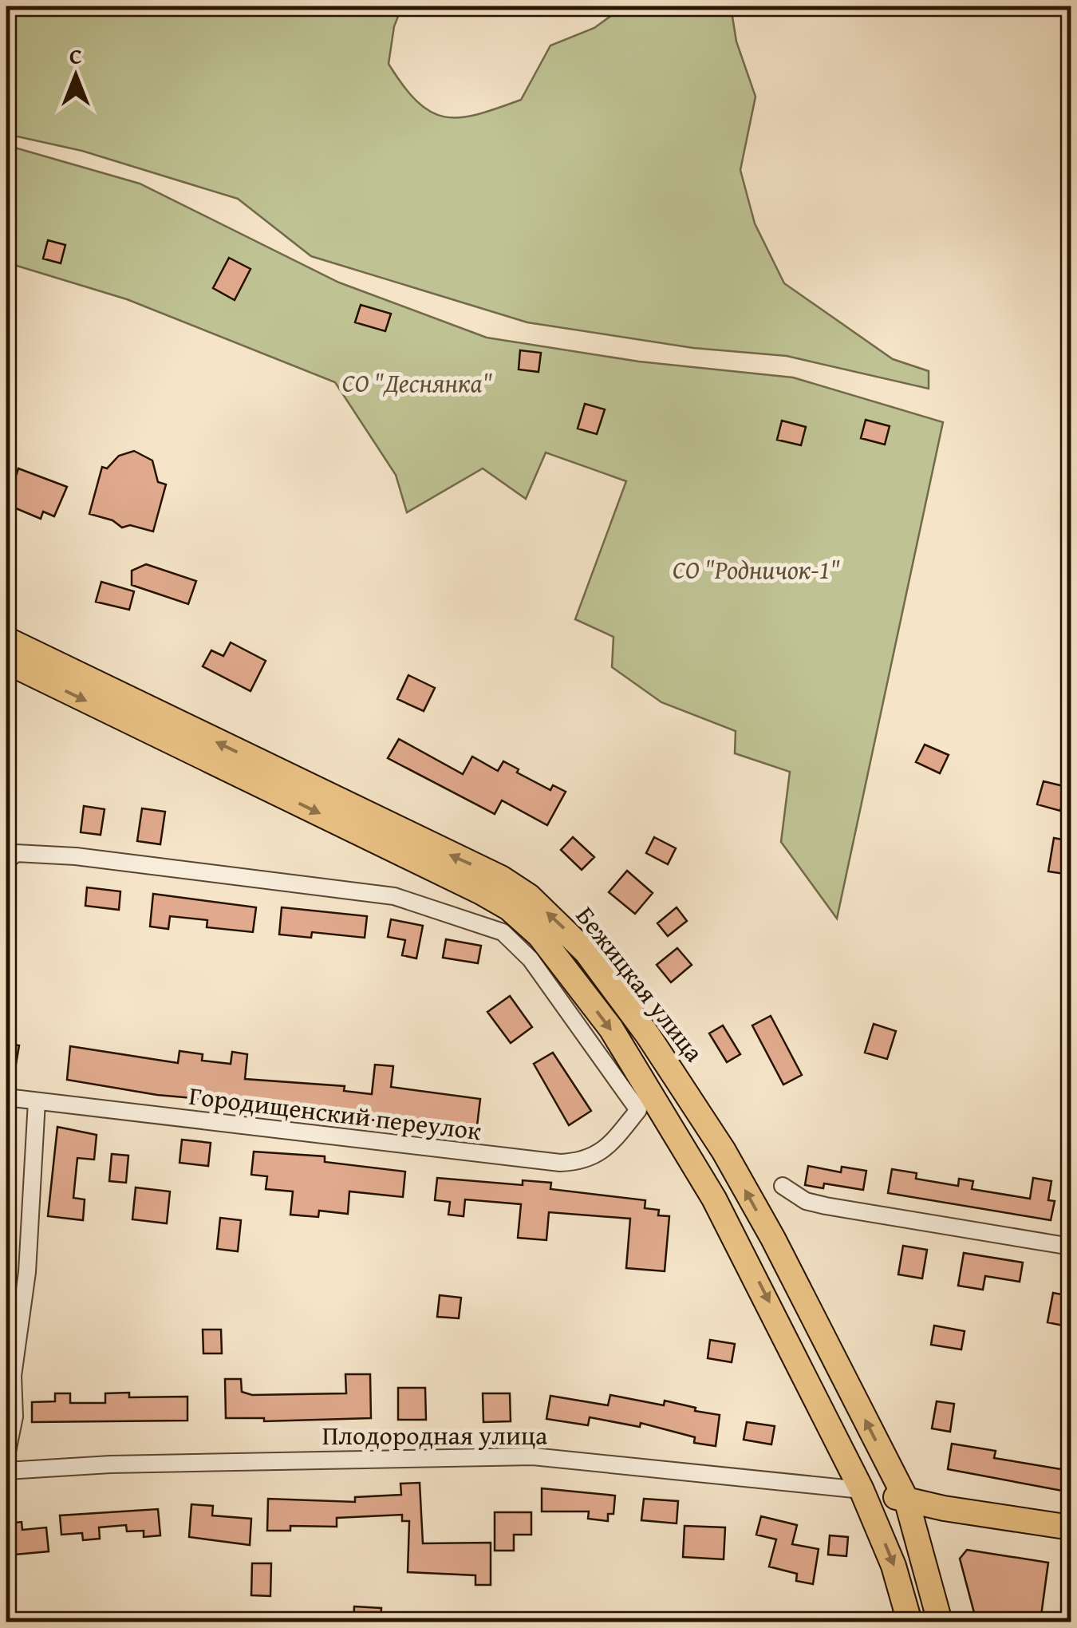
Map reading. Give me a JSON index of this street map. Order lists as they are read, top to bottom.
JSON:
{
  "streets": {
    "main road": ["Бежицкая улица"],
    "street": ["Городищенский переулок", "Плодородная улица"]
  },
  "crossings": [
    ["Бежицкая улица", "Плодородная улица"]
  ],
  "parks": ["СО \"Деснянка\"", "СО \"Родничок-1\""],
  "north": "top"
}
